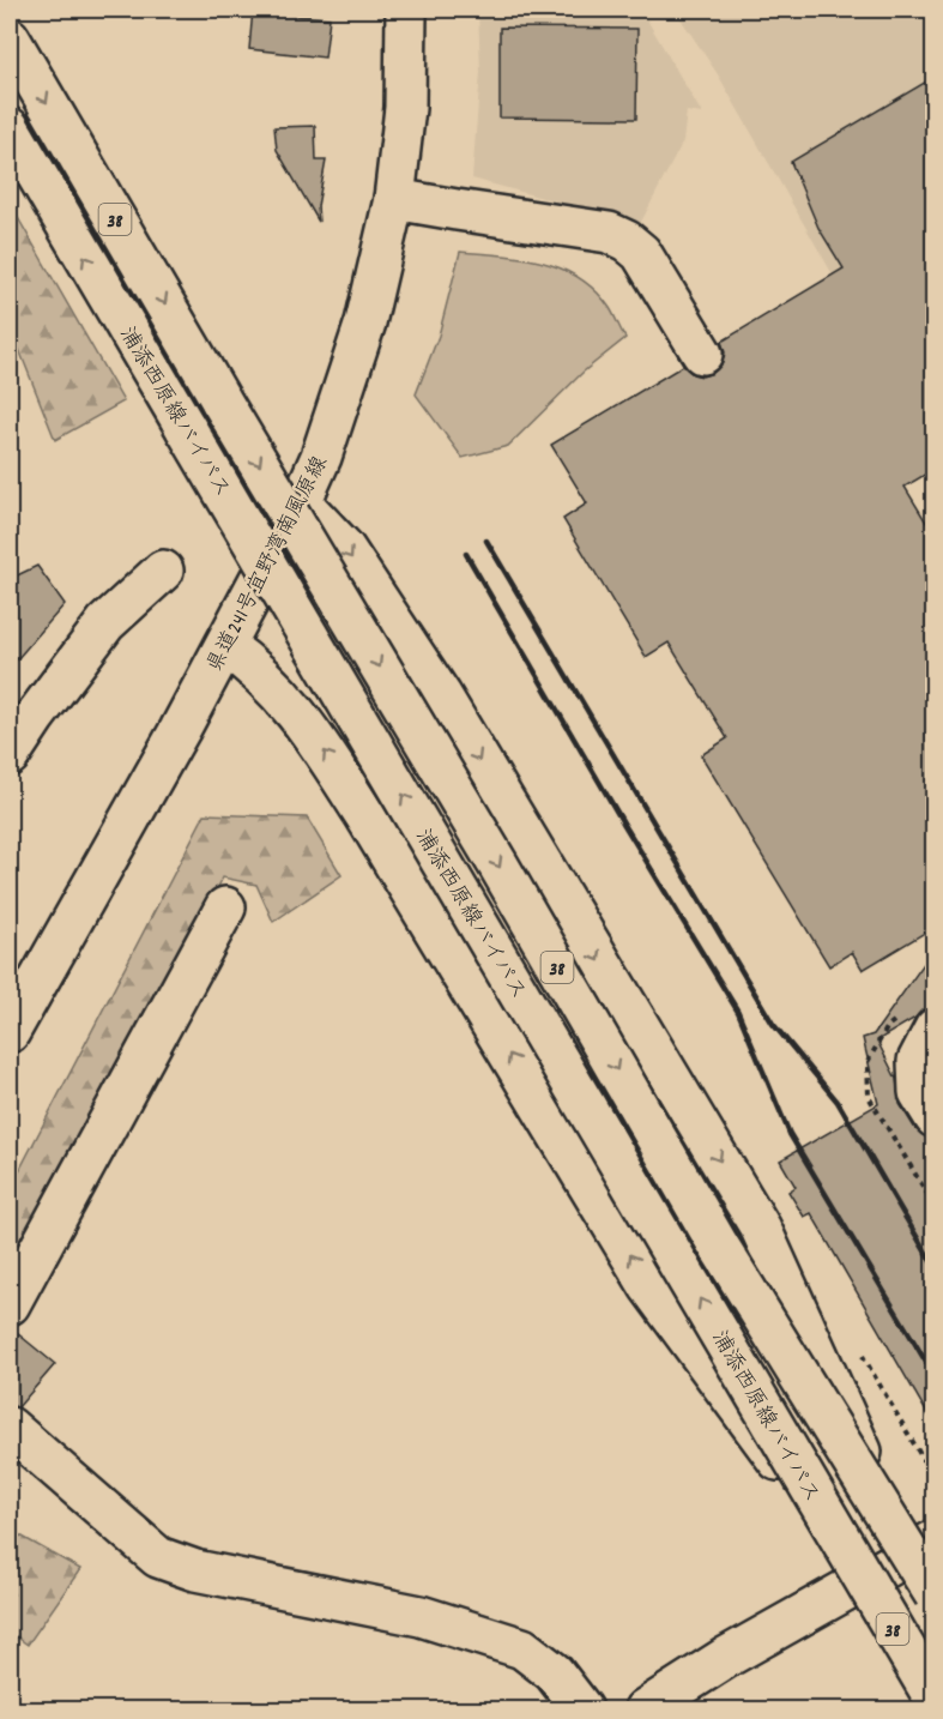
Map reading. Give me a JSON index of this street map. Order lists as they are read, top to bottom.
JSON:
{
  "streets": {
    "main road": ["38", "浦添西原線バイパス", "県道241号宜野湾南風原線"]
  }
}
